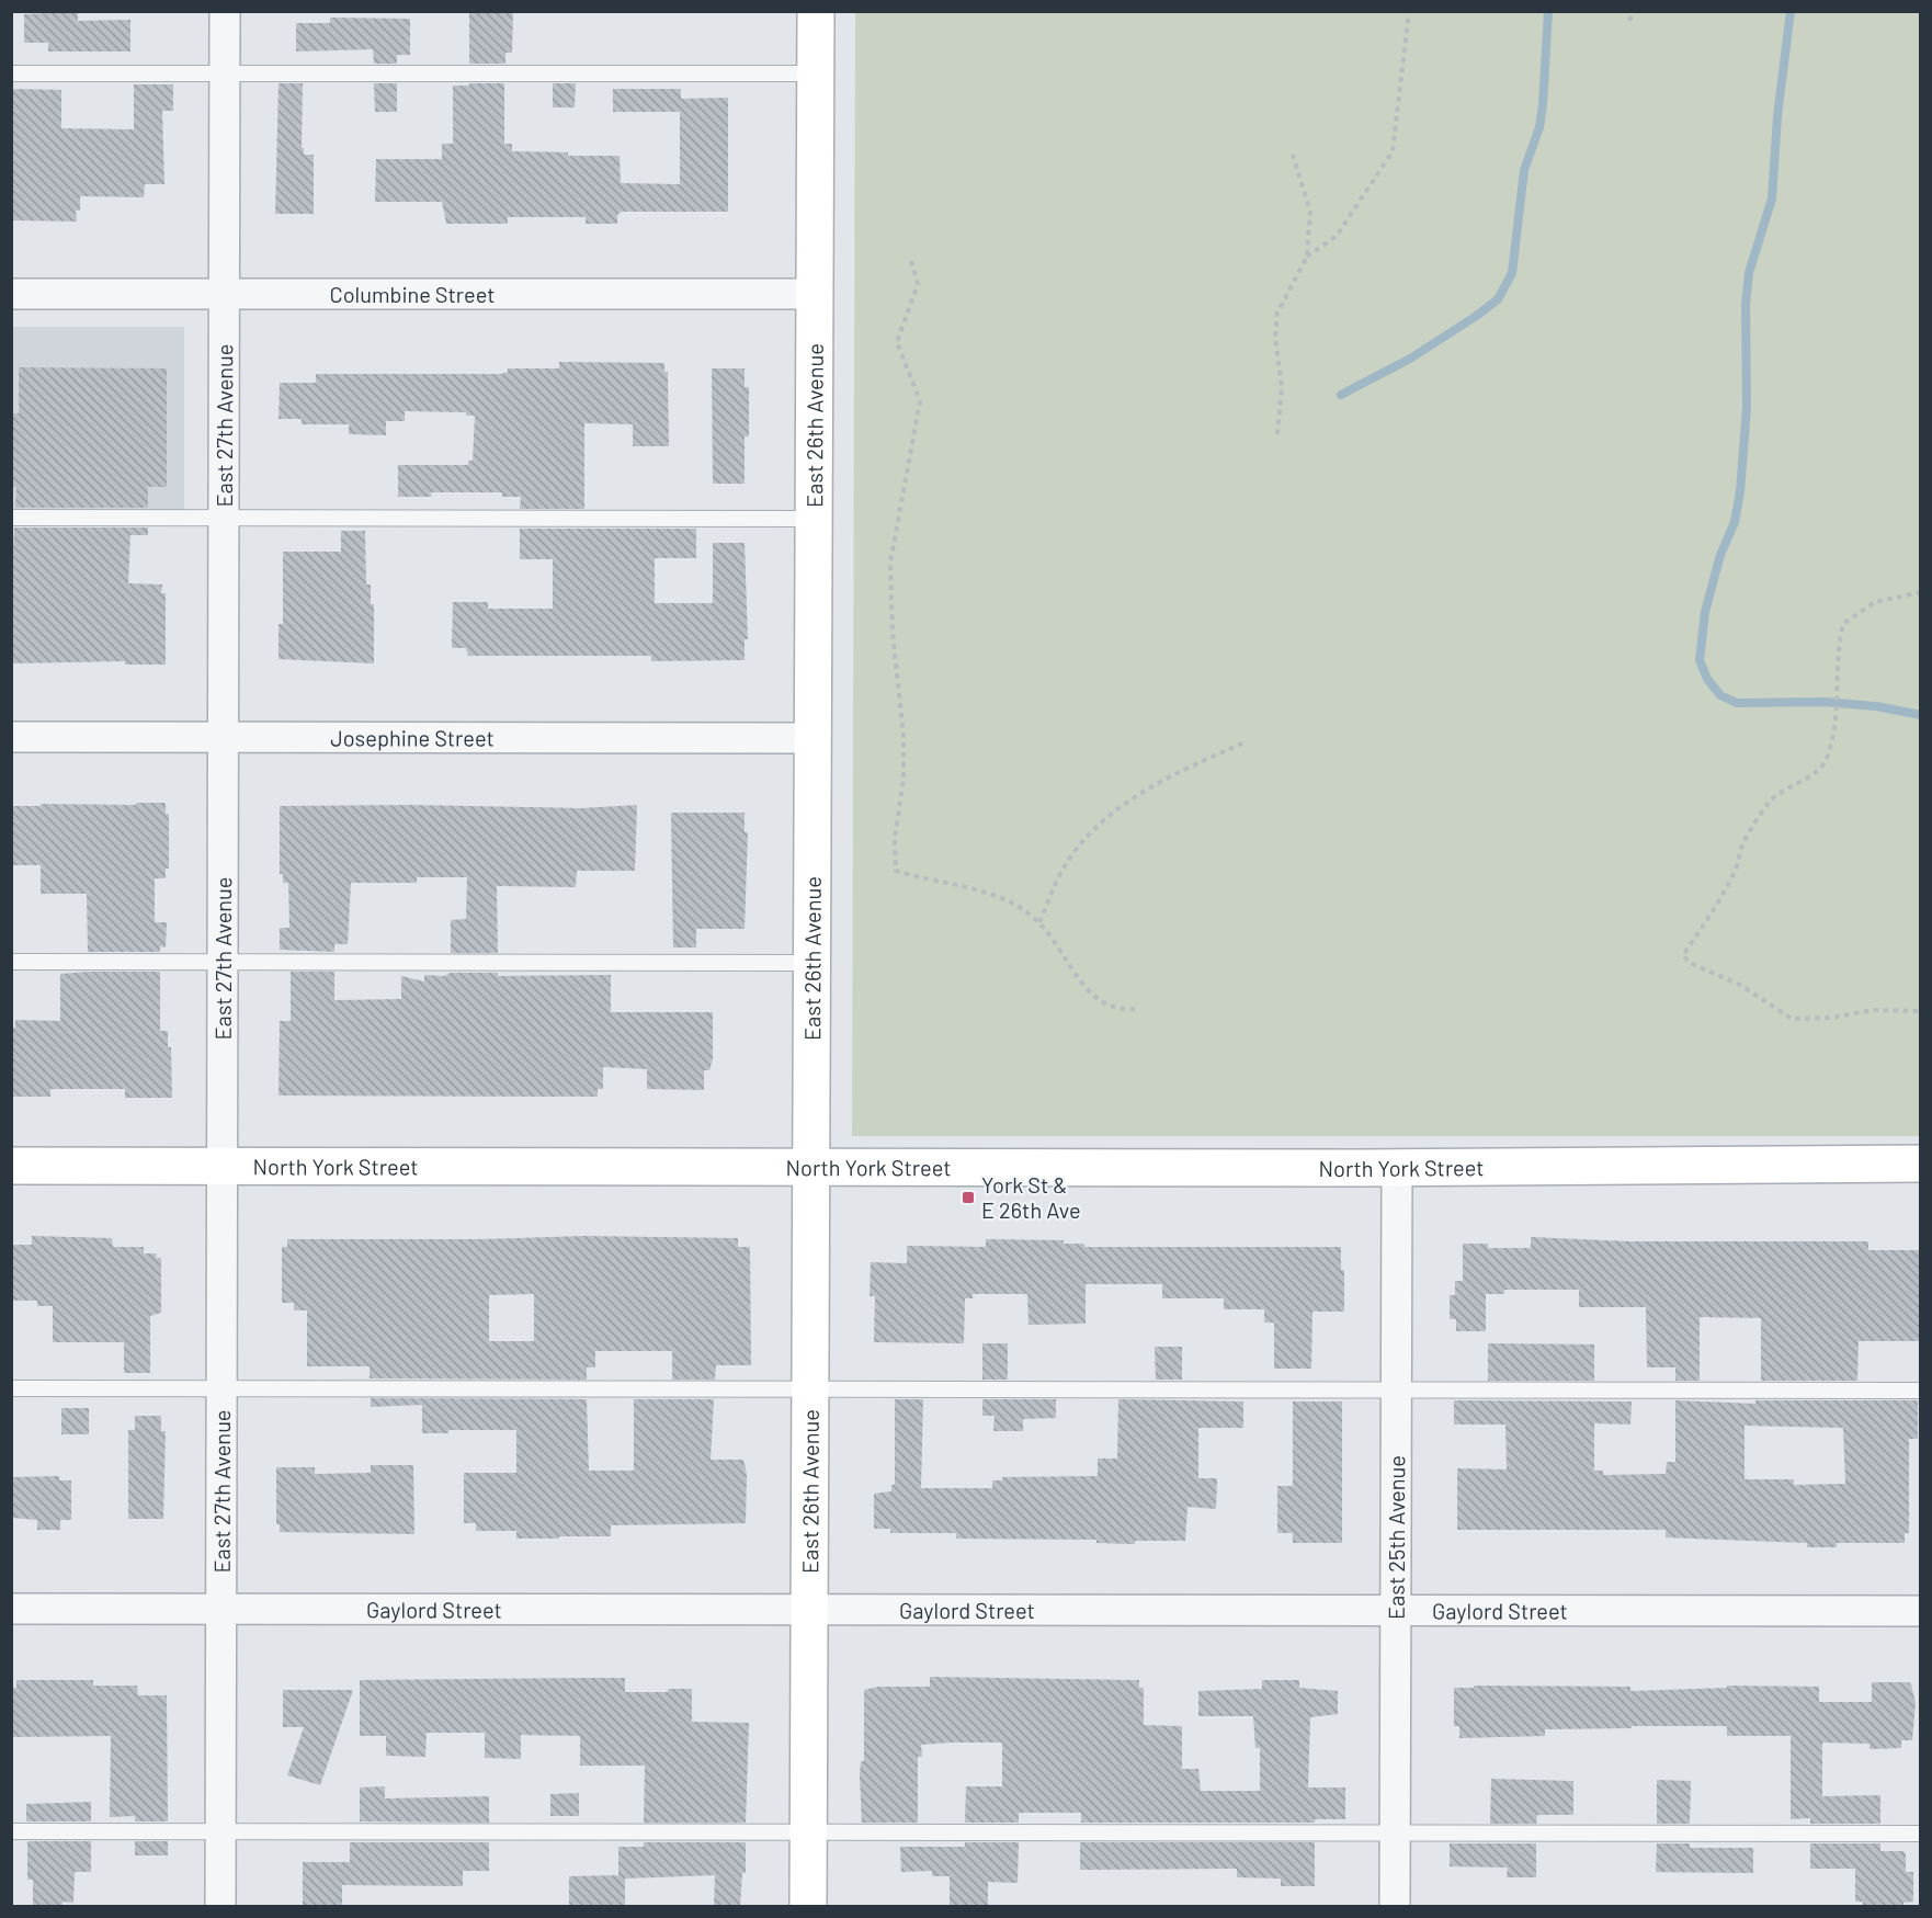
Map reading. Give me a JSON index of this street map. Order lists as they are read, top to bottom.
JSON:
{
  "streets": {
    "street": [
      "Columbine Street",
      "East 27th Avenue",
      "East 26th Avenue",
      "Josephine Street",
      "North York Street",
      "East 25th Avenue",
      "Gaylord Street"
    ]
  },
  "crossings": [
    ["Columbine Street", "East 27th Avenue"],
    ["Columbine Street", "East 26th Avenue"],
    ["East 27th Avenue", "Josephine Street"],
    ["East 27th Avenue", "North York Street"],
    ["East 27th Avenue", "Gaylord Street"],
    ["East 26th Avenue", "Josephine Street"],
    ["East 26th Avenue", "North York Street"],
    ["East 26th Avenue", "Gaylord Street"],
    ["North York Street", "East 25th Avenue"],
    ["East 25th Avenue", "Gaylord Street"]
  ],
  "places": {
    "transit": ["York St & E 26th Ave"]
  }
}
